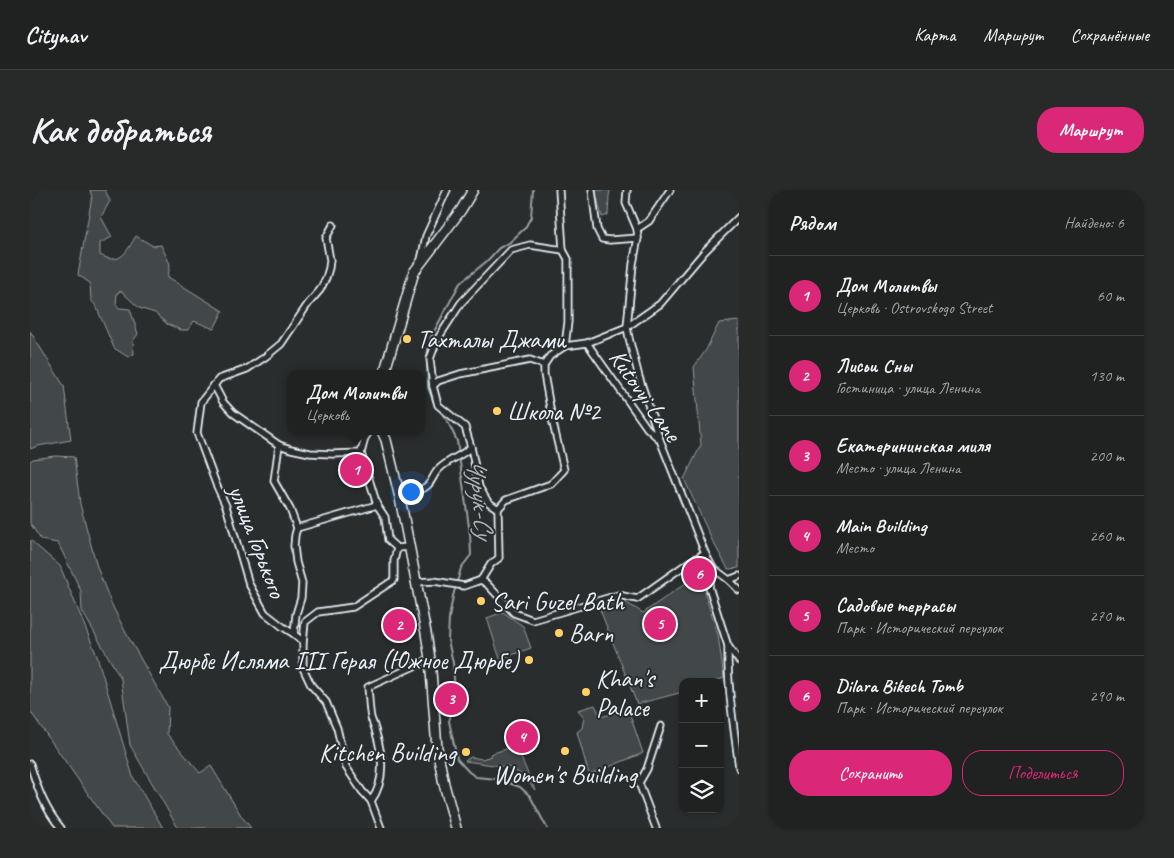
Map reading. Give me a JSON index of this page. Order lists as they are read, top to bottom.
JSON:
{
  "streets": {
    "street": ["Kutovyi Lane", "улица Горького"]
  },
  "water": ["Чурук-Су"],
  "places": [
    "Тахталы Джами",
    "Школа №2",
    "Sari Guzel Bath",
    "Barn",
    "Дюрбе Исляма III Герая (Южное Дюрбе)",
    "Khan's Palace",
    "Women's Building",
    "Kitchen Building"
  ],
  "page": {
    "header": "Citynav",
    "nav": ["Карта", "Маршрут", "Сохранённые"],
    "buttons": [
      "Маршрут",
      ["Сохранить", "Поделиться"]
    ],
    "title": "Как добраться",
    "heading": ["Рядом", "Найдено: 6"],
    "list": [
      {
        "mark": "1",
        "name": "Дом Молитвы",
        "note": "Церковь · Ostrovskogo Street",
        "value": "60 m"
      },
      {
        "mark": "2",
        "name": "Лисьи Сны",
        "note": "Гостиница · улица Ленина",
        "value": "130 m"
      },
      {
        "mark": "3",
        "name": "Екатерининская миля",
        "note": "Место · улица Ленина",
        "value": "200 m"
      },
      {
        "mark": "4",
        "name": "Main Building",
        "note": "Место",
        "value": "260 m"
      },
      {
        "mark": "5",
        "name": "Садовые террасы",
        "note": "Парк · Исторический переулок",
        "value": "270 m"
      },
      {
        "mark": "6",
        "name": "Dilara Bikech Tomb",
        "note": "Парк · Исторический переулок",
        "value": "290 m"
      }
    ],
    "popup": ["Дом Молитвы", "Церковь"],
    "pins": [
      "1",
      "6",
      "5",
      "2",
      "3",
      "4"
    ],
    "map_buttons": ["+", "−"]
  }
}
